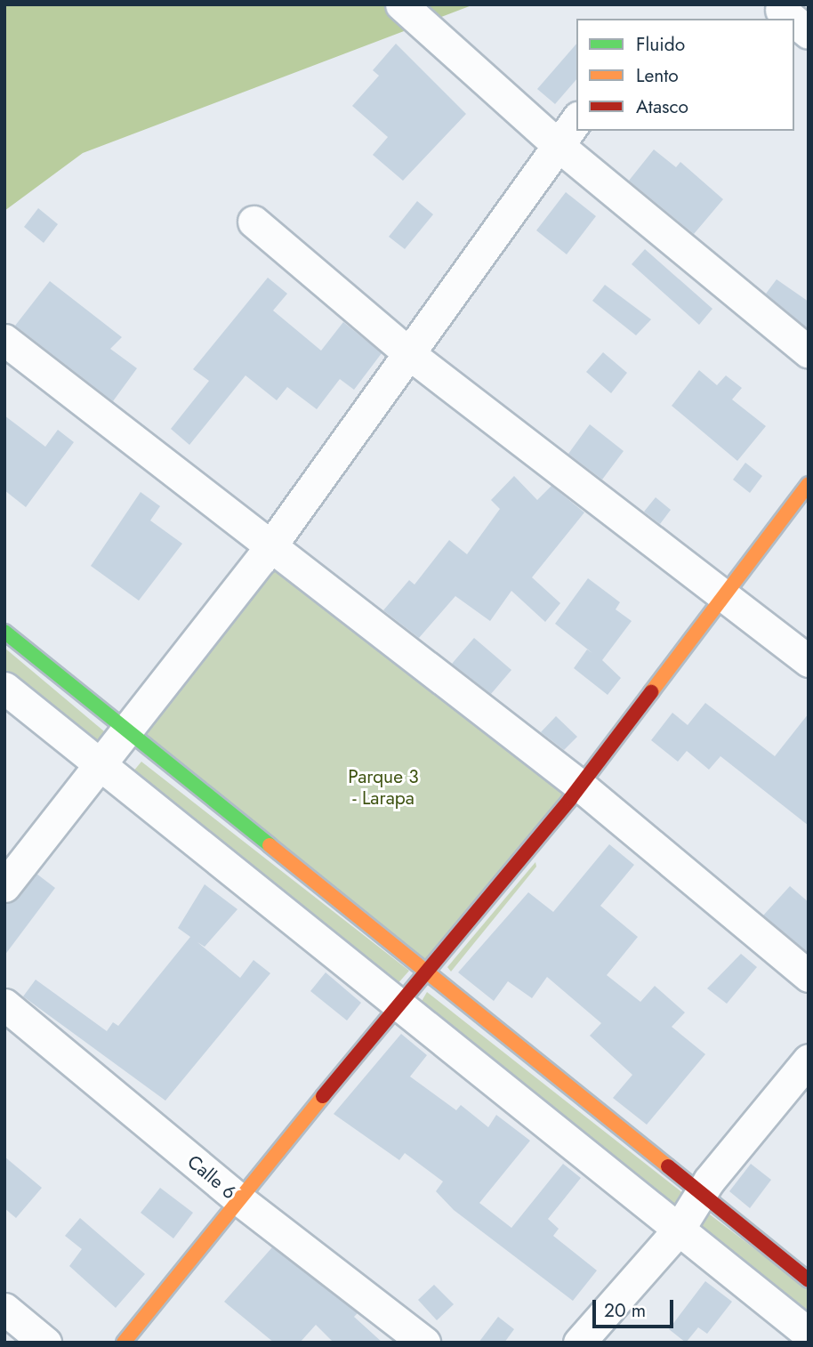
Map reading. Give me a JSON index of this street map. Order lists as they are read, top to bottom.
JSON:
{
  "streets": {
    "street": ["Calle 6"]
  },
  "parks": ["Parque 3 - Larapa"],
  "legend": ["Fluido", "Lento", "Atasco"],
  "scale_bar": "20 m"
}
